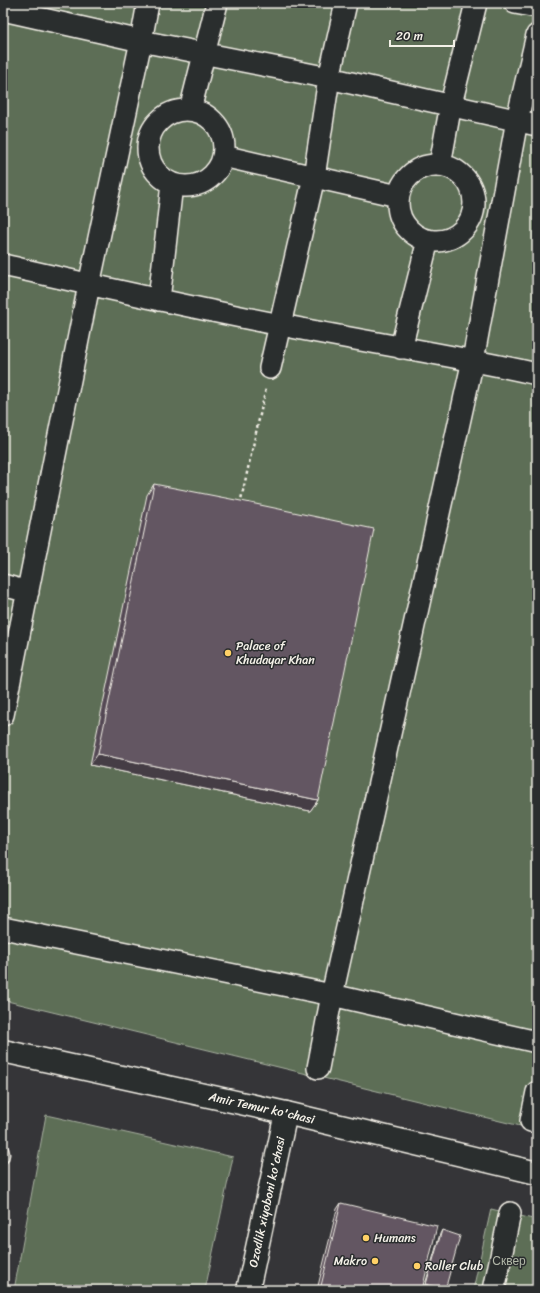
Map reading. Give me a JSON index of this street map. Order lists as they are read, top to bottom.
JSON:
{
  "streets": {
    "main road": ["Amir Temur ko'chasi", "Ozodlik xiyoboni ko'chasi"]
  },
  "crossings": [
    ["Amir Temur ko'chasi", "Ozodlik xiyoboni ko'chasi"]
  ],
  "parks": ["Сквер"],
  "places": [
    "Palace of Khudayar Khan",
    "Humans",
    "Makro",
    "Roller Club"
  ],
  "scale_bar": "20 m"
}
